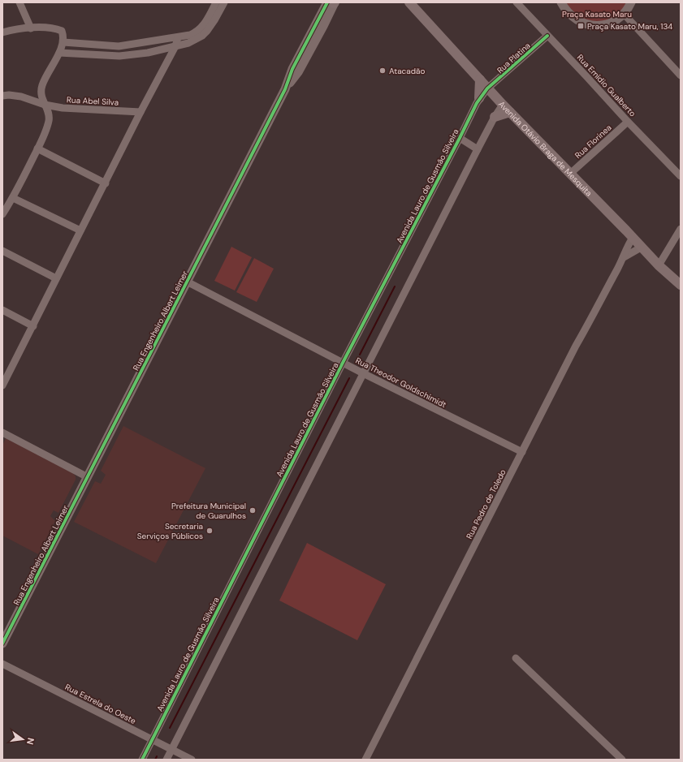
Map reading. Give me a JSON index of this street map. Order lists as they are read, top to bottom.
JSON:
{
  "streets": {
    "main road": ["Avenida Otávio Braga de Mesquita"],
    "street": [
      "Rua Platina",
      "Rua Emídio Gualberto",
      "Rua Abel Silva",
      "Rua Florinea",
      "Avenida Lauro de Gusmão Silveira",
      "Rua Engenheiro Albert Leimer",
      "Rua Theodor Goldschimidt",
      "Rua Pedro de Toledo",
      "Rua Estrela do Oeste"
    ]
  },
  "crossings": [
    ["Rua Platina", "Rua Emídio Gualberto"],
    ["Rua Platina", "Avenida Otávio Braga de Mesquita"],
    ["Rua Platina", "Avenida Lauro de Gusmão Silveira"],
    ["Rua Emídio Gualberto", "Rua Florinea"],
    ["Rua Florinea", "Avenida Otávio Braga de Mesquita"],
    ["Avenida Otávio Braga de Mesquita", "Avenida Lauro de Gusmão Silveira"],
    ["Avenida Otávio Braga de Mesquita", "Rua Pedro de Toledo"],
    ["Avenida Lauro de Gusmão Silveira", "Rua Theodor Goldschimidt"],
    ["Avenida Lauro de Gusmão Silveira", "Rua Estrela do Oeste"],
    ["Rua Engenheiro Albert Leimer", "Rua Theodor Goldschimidt"],
    ["Rua Theodor Goldschimidt", "Rua Pedro de Toledo"]
  ],
  "parks": ["Praça Kasato Maru"],
  "places": {
    "transit": ["Praça Kasato Maru, 134"],
    "other": ["Atacadão", "Prefeitura Municipal de Guarulhos", "Secretaria Serviços Públicos"]
  },
  "north": "right"
}
